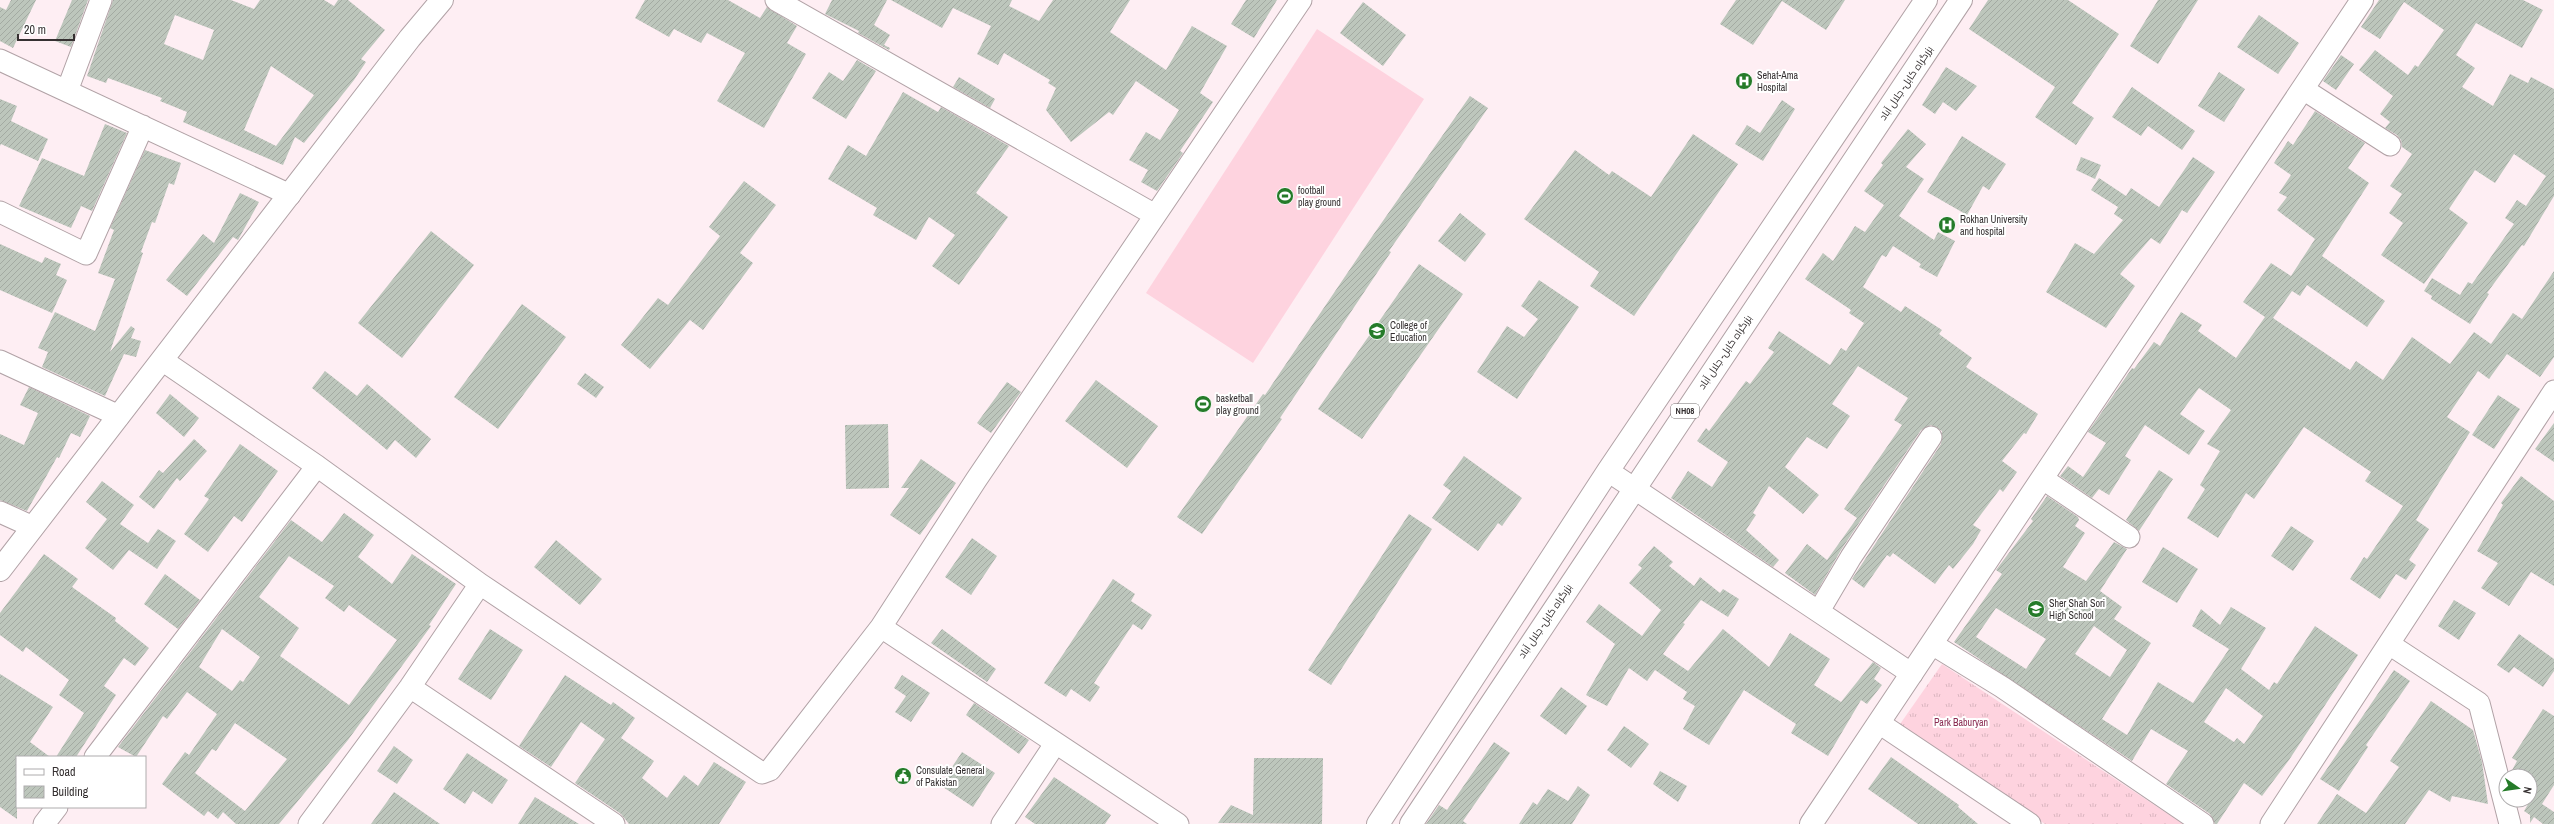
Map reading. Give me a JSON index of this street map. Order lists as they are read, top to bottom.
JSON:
{
  "streets": {
    "main road": ["بزرگراه کابل- جلال آباد", "NH08"]
  },
  "parks": ["Park Baburyan"],
  "places": {
    "hospital": ["Sehat-Ama Hospital", "Rokhan University and hospital"],
    "sports": ["football play ground", "basketball play ground"],
    "school or university": ["College of Education", "Sher Shah Sori High School"],
    "public building": ["Consulate General of Pakistan"]
  },
  "legend": ["Road", "Building"],
  "scale_bar": "20 m",
  "north": "right"
}
